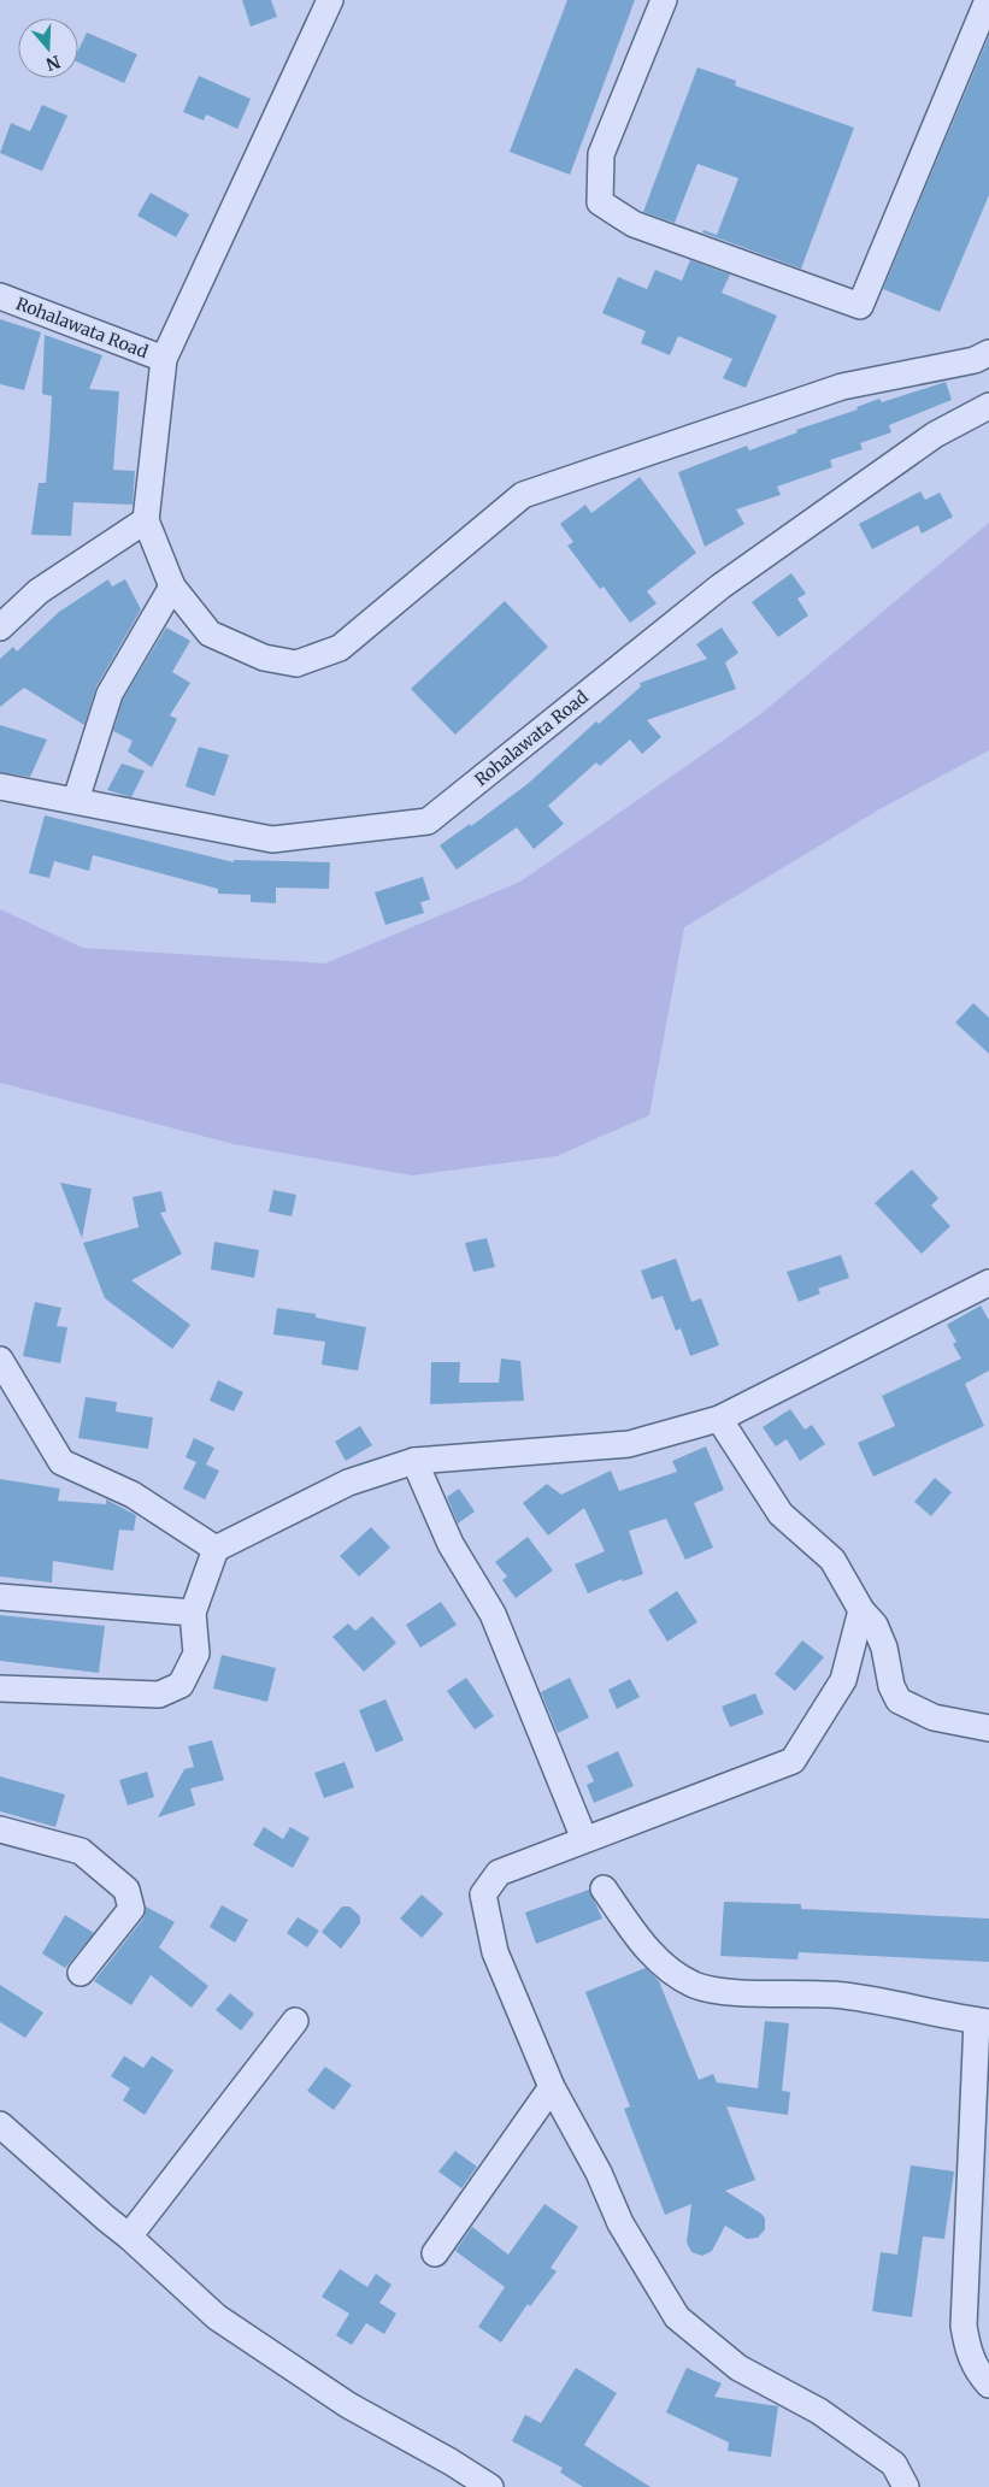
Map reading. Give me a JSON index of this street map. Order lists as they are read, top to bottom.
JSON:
{
  "streets": {
    "street": ["Rohalawata Road"]
  },
  "north": "bottom"
}
